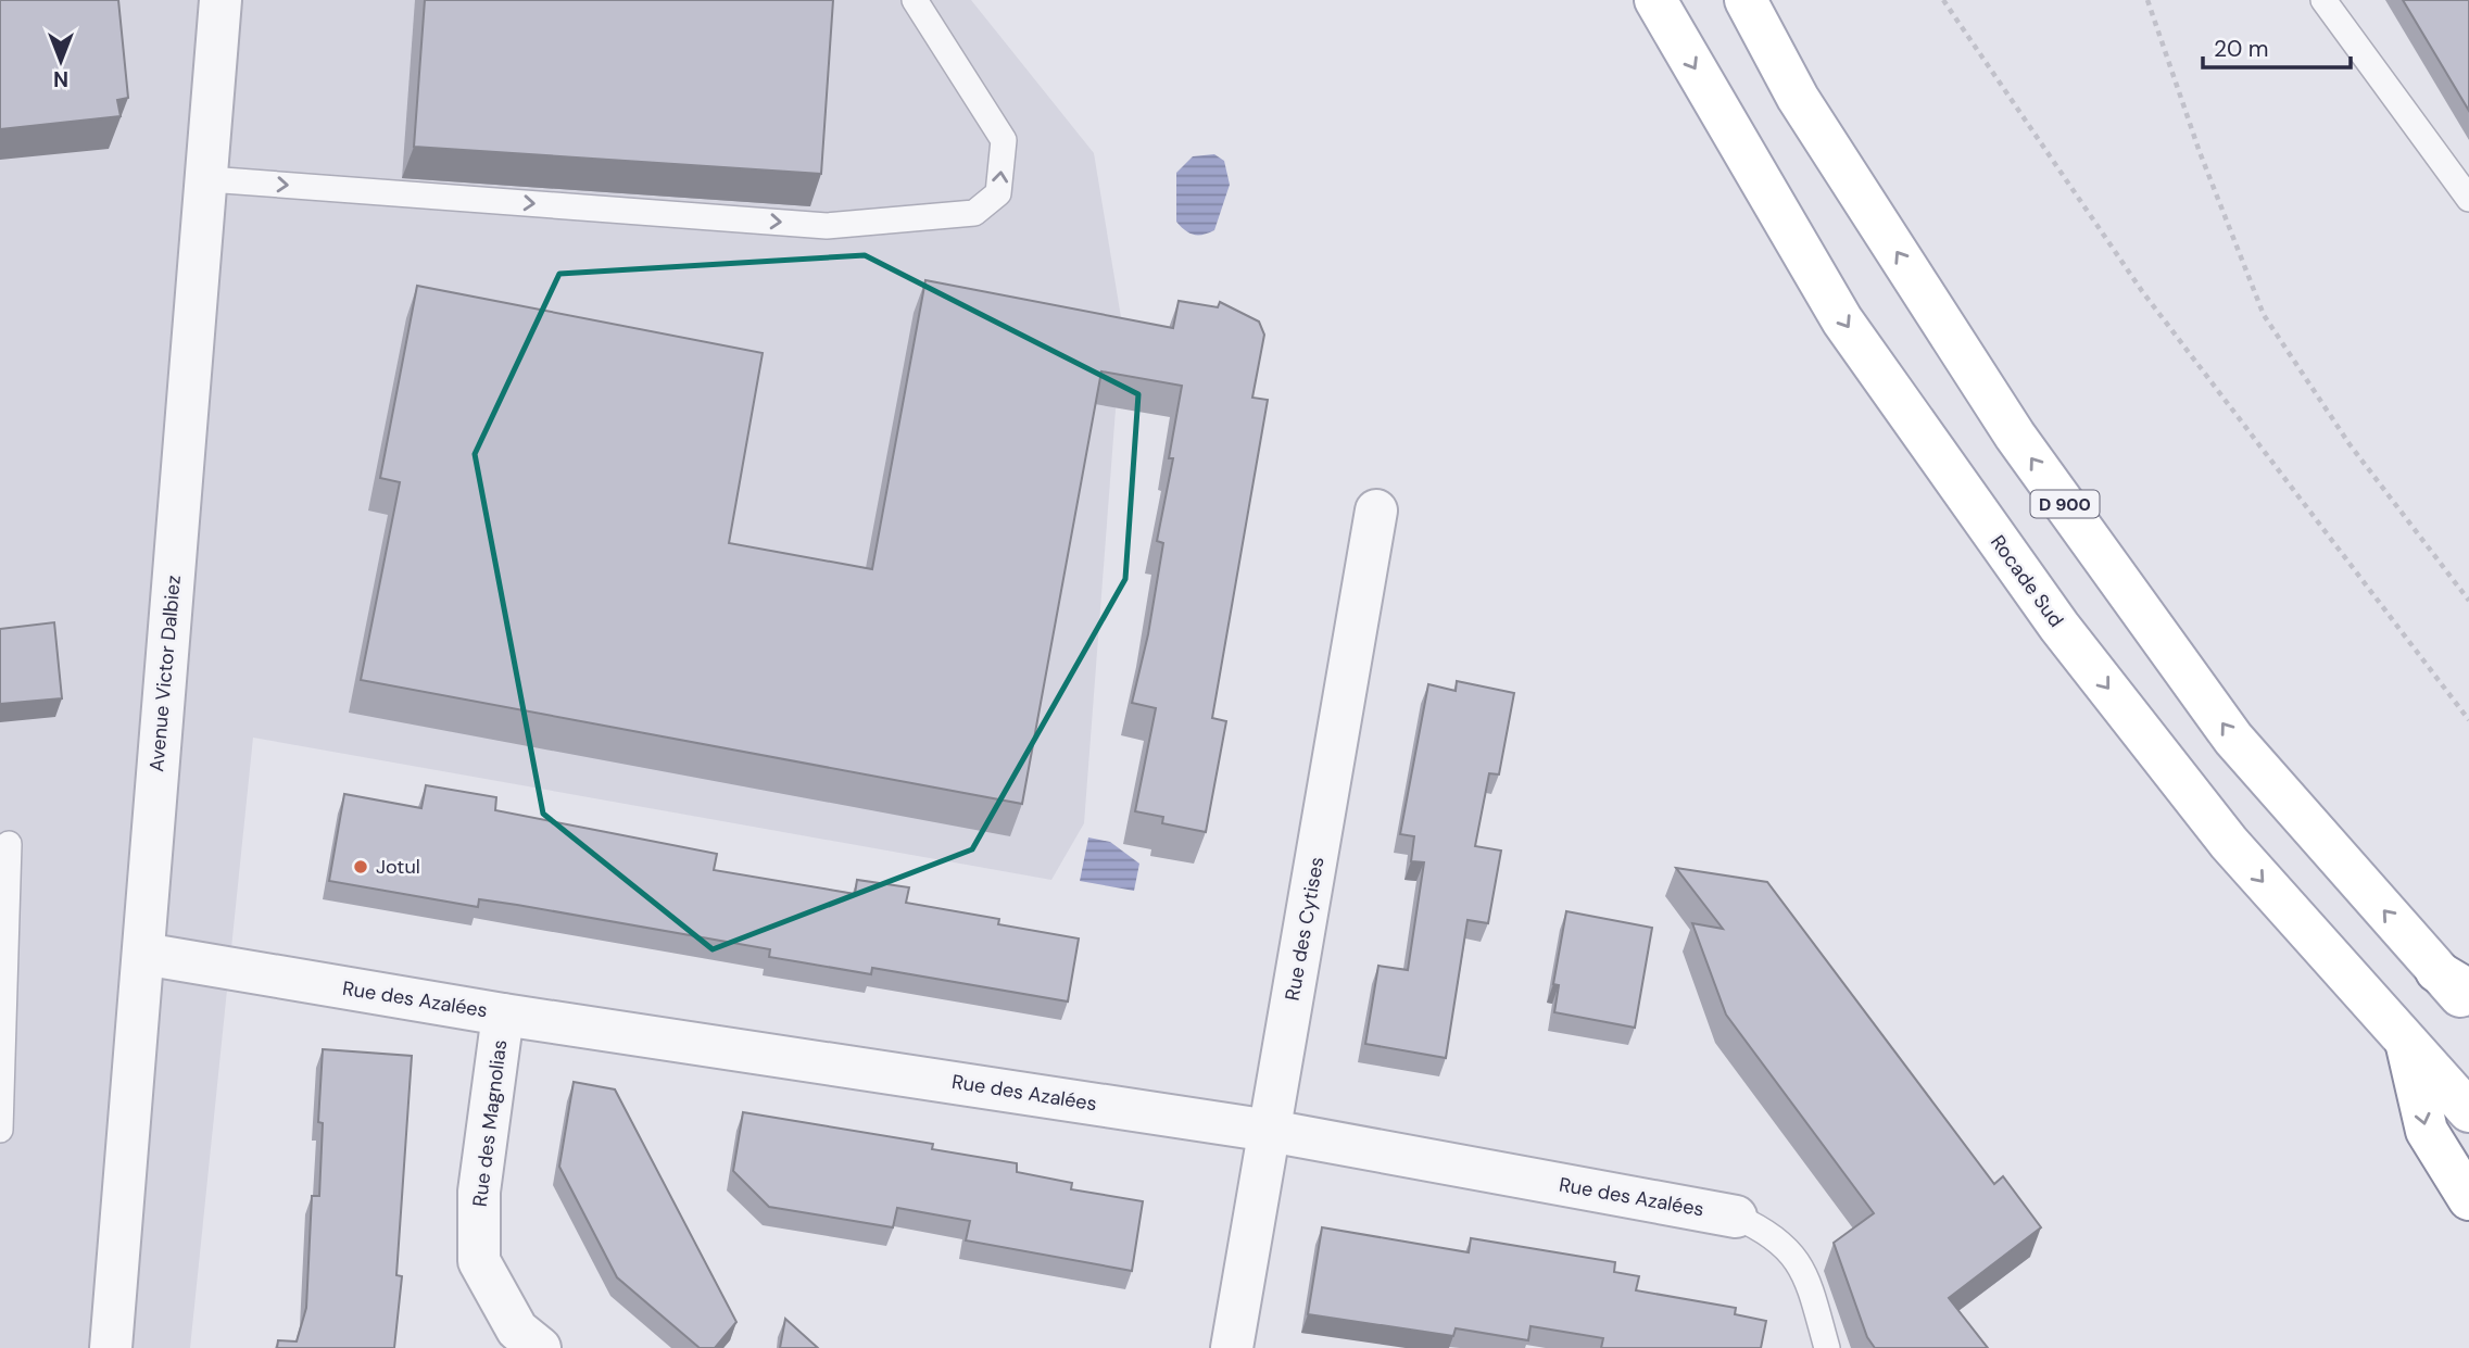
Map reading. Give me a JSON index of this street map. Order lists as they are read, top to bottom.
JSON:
{
  "streets": {
    "main road": ["D 900", "Rocade Sud"],
    "street": [
      "Avenue Victor Dalbiez",
      "Rue des Cytises",
      "Rue des Azalées",
      "Rue des Magnolias"
    ]
  },
  "crossings": [
    ["Avenue Victor Dalbiez", "Rue des Azalées"],
    ["Rue des Cytises", "Rue des Azalées"],
    ["Rue des Azalées", "Rue des Magnolias"]
  ],
  "places": ["Jotul"],
  "scale_bar": "20 m",
  "north": "bottom"
}
